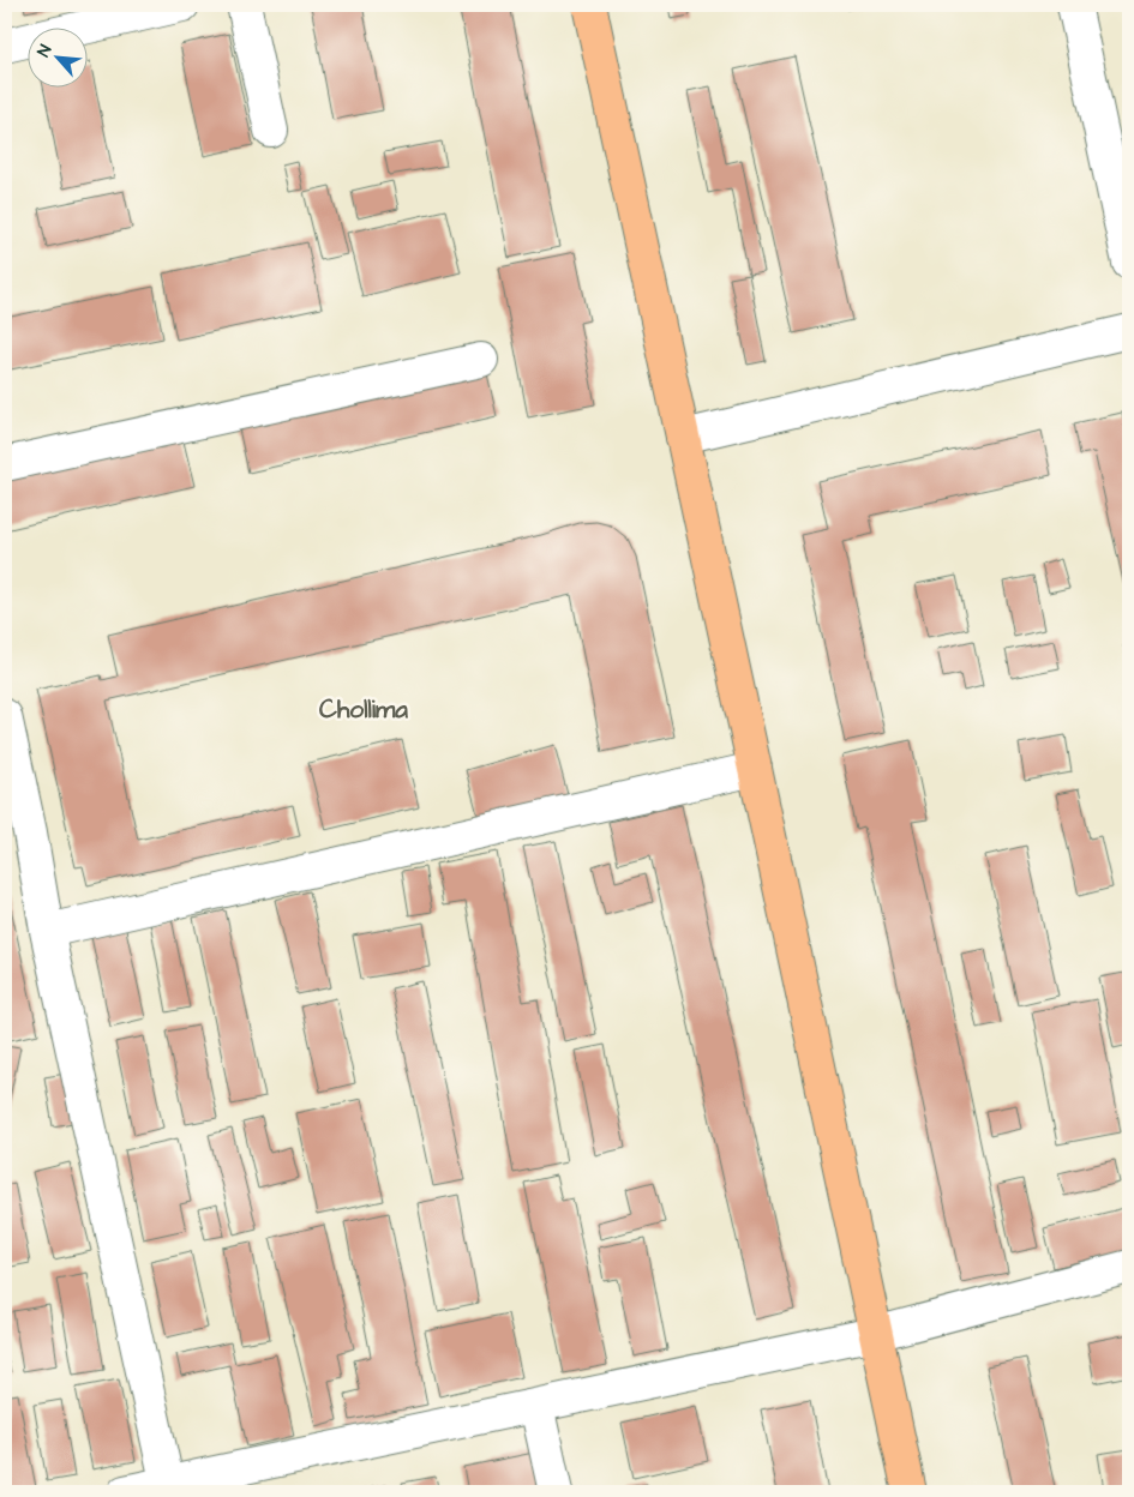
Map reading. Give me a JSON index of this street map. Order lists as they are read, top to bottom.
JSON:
{
  "districts": ["Chollima"],
  "north": "top left"
}
